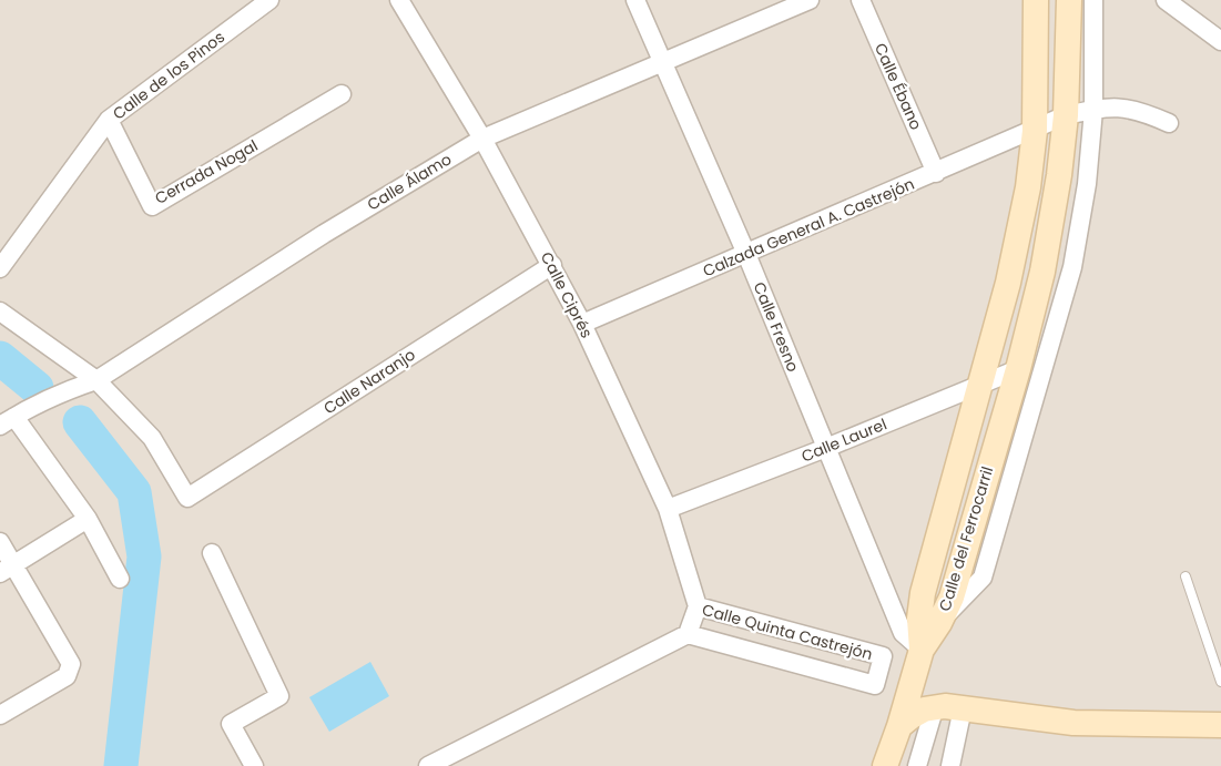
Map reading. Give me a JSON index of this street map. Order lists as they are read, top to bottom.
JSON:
{
  "streets": {
    "main road": ["Calle del Ferrocarril"],
    "street": [
      "Calle de los Pinos",
      "Calle Ébano",
      "Cerrada Nogal",
      "Calle Álamo",
      "Calzada General A. Castrejón",
      "Calle Ciprés",
      "Calle Fresno",
      "Calle Naranjo",
      "Calle Laurel",
      "Calle Quinta Castrejón"
    ]
  },
  "crossings": [
    ["Calle de los Pinos", "Cerrada Nogal"],
    ["Calle Ébano", "Calzada General A. Castrejón"],
    ["Calle Álamo", "Calle Ciprés"],
    ["Calle Álamo", "Calle Fresno"],
    ["Calle Álamo", "Calle Naranjo"],
    ["Calzada General A. Castrejón", "Calle Ciprés"],
    ["Calzada General A. Castrejón", "Calle Fresno"],
    ["Calzada General A. Castrejón", "Calle del Ferrocarril"],
    ["Calle Ciprés", "Calle Naranjo"],
    ["Calle Ciprés", "Calle Laurel"],
    ["Calle Ciprés", "Calle Quinta Castrejón"],
    ["Calle Fresno", "Calle Laurel"],
    ["Calle Fresno", "Calle del Ferrocarril"],
    ["Calle Laurel", "Calle del Ferrocarril"]
  ]
}
